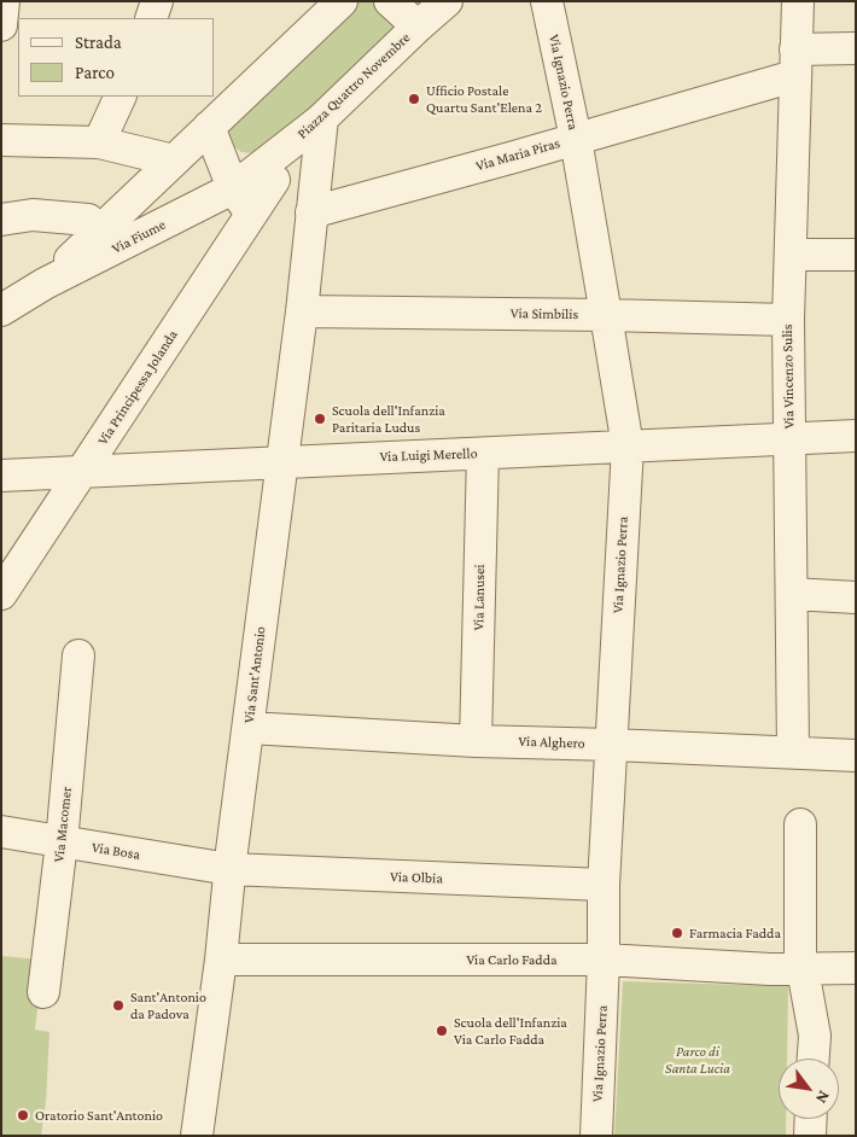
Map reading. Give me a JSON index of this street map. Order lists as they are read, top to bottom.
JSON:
{
  "streets": {
    "street": [
      "Via Ignazio Perra",
      "Piazza Quattro Novembre",
      "Via Maria Piras",
      "Via Fiume",
      "Via Simbilis",
      "Via Vincenzo Sulis",
      "Via Principessa Jolanda",
      "Via Luigi Merello",
      "Via Lanusei",
      "Via Sant'Antonio",
      "Via Alghero",
      "Via Macomer",
      "Via Bosa",
      "Via Olbia",
      "Via Carlo Fadda"
    ]
  },
  "crossings": [
    ["Via Ignazio Perra", "Via Maria Piras"],
    ["Via Ignazio Perra", "Via Simbilis"],
    ["Via Ignazio Perra", "Via Luigi Merello"],
    ["Via Ignazio Perra", "Via Alghero"],
    ["Via Ignazio Perra", "Via Olbia"],
    ["Via Ignazio Perra", "Via Carlo Fadda"],
    ["Piazza Quattro Novembre", "Via Fiume"],
    ["Piazza Quattro Novembre", "Via Sant'Antonio"],
    ["Via Maria Piras", "Via Vincenzo Sulis"],
    ["Via Maria Piras", "Via Principessa Jolanda"],
    ["Via Maria Piras", "Via Sant'Antonio"],
    ["Via Simbilis", "Via Vincenzo Sulis"],
    ["Via Simbilis", "Via Sant'Antonio"],
    ["Via Vincenzo Sulis", "Via Luigi Merello"],
    ["Via Vincenzo Sulis", "Via Alghero"],
    ["Via Principessa Jolanda", "Via Luigi Merello"],
    ["Via Principessa Jolanda", "Via Sant'Antonio"],
    ["Via Luigi Merello", "Via Lanusei"],
    ["Via Luigi Merello", "Via Sant'Antonio"],
    ["Via Lanusei", "Via Alghero"],
    ["Via Sant'Antonio", "Via Alghero"],
    ["Via Sant'Antonio", "Via Bosa"],
    ["Via Sant'Antonio", "Via Olbia"],
    ["Via Sant'Antonio", "Via Carlo Fadda"],
    ["Via Macomer", "Via Bosa"],
    ["Via Bosa", "Via Olbia"]
  ],
  "parks": ["Parco di Santa Lucia"],
  "places": [
    "Ufficio Postale Quartu Sant'Elena 2",
    "Scuola dell'Infanzia Paritaria Ludus",
    "Farmacia Fadda",
    "Sant'Antonio da Padova",
    "Scuola dell'Infanzia Via Carlo Fadda",
    "Oratorio Sant'Antonio"
  ],
  "legend": ["Strada", "Parco"],
  "north": "bottom right"
}
